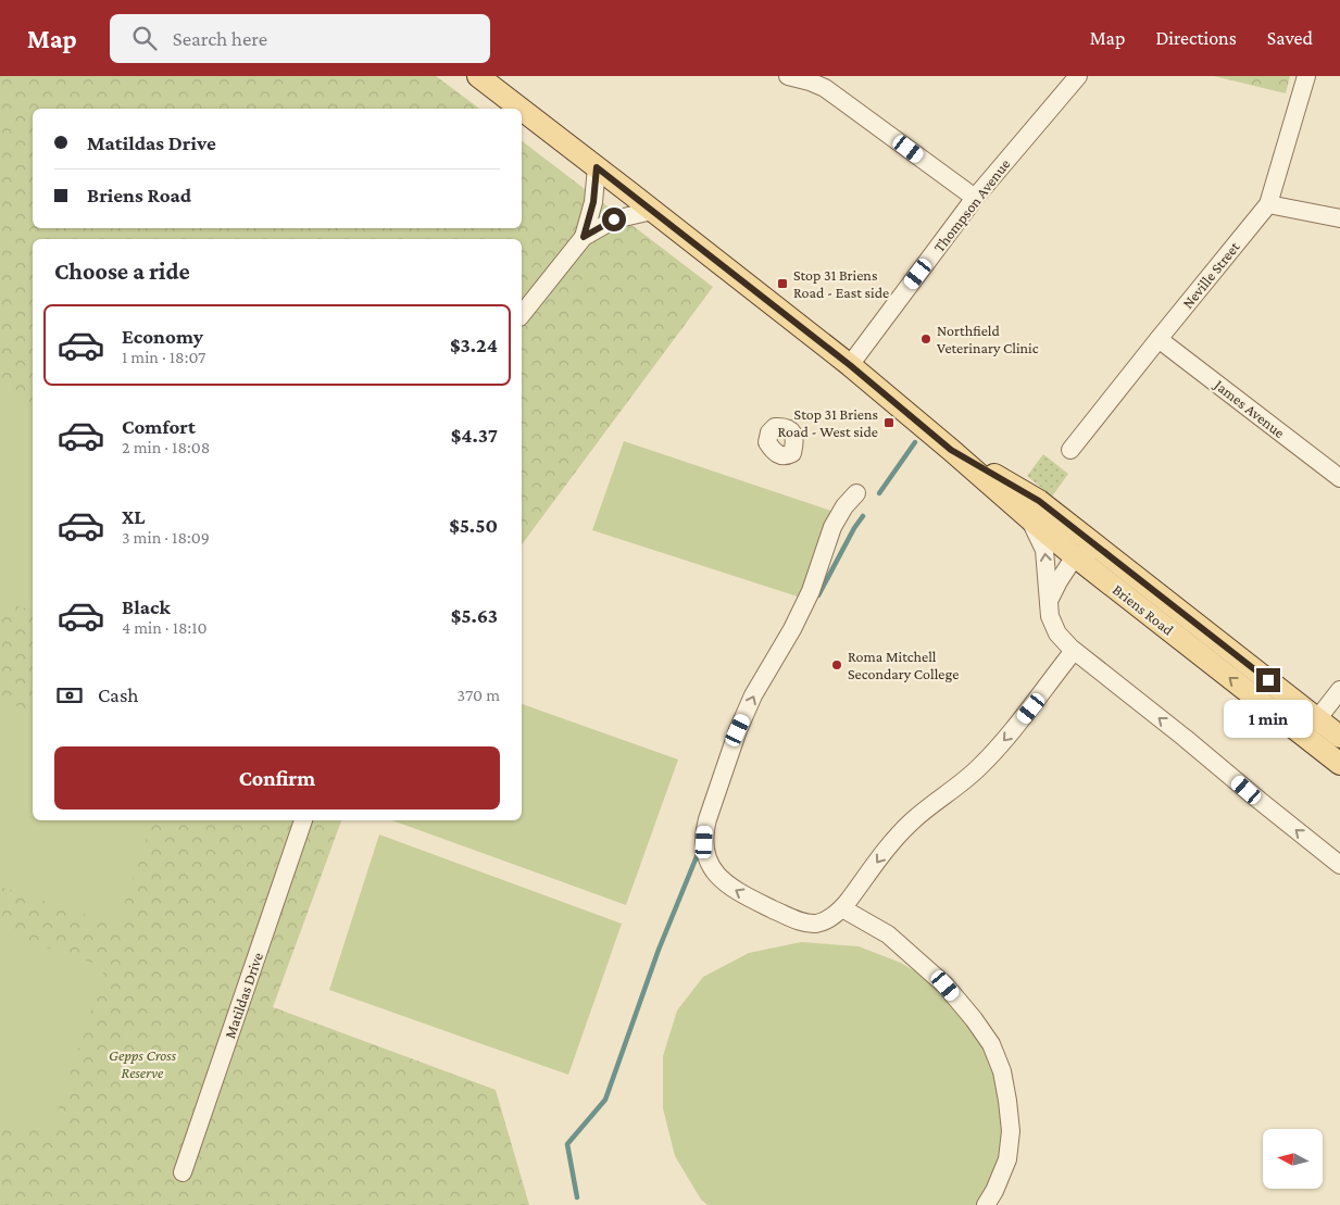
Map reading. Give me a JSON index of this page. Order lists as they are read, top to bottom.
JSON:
{
  "streets": {
    "main road": ["Briens Road"],
    "street": [
      "Thompson Avenue",
      "Neville Street",
      "James Avenue",
      "Matildas Drive"
    ]
  },
  "crossings": [
    ["Thompson Avenue", "Briens Road"],
    ["Neville Street", "James Avenue"]
  ],
  "parks": ["Gepps Cross Reserve"],
  "places": {
    "transit": ["Stop 31 Briens Road - East side", "Stop 31 Briens Road - West side"],
    "other": ["Northfield Veterinary Clinic", "Roma Mitchell Secondary College"]
  },
  "north": "left",
  "page": {
    "header": "Map",
    "search": "Search here",
    "nav": ["Map", "Directions", "Saved"],
    "banner": ["Matildas Drive", "Briens Road"],
    "heading": "Choose a ride",
    "list": [
      {
        "name": "Economy",
        "note": "1 min · 18:07",
        "value": "$3.24"
      },
      {
        "name": "Comfort",
        "note": "2 min · 18:08",
        "value": "$4.37"
      },
      {
        "name": "XL",
        "note": "3 min · 18:09",
        "value": "$5.50"
      },
      {
        "name": "Black",
        "note": "4 min · 18:10",
        "value": "$5.63"
      }
    ],
    "pay": ["Cash", "370 m"],
    "bubble": "1 min",
    "buttons": "Confirm"
  }
}
